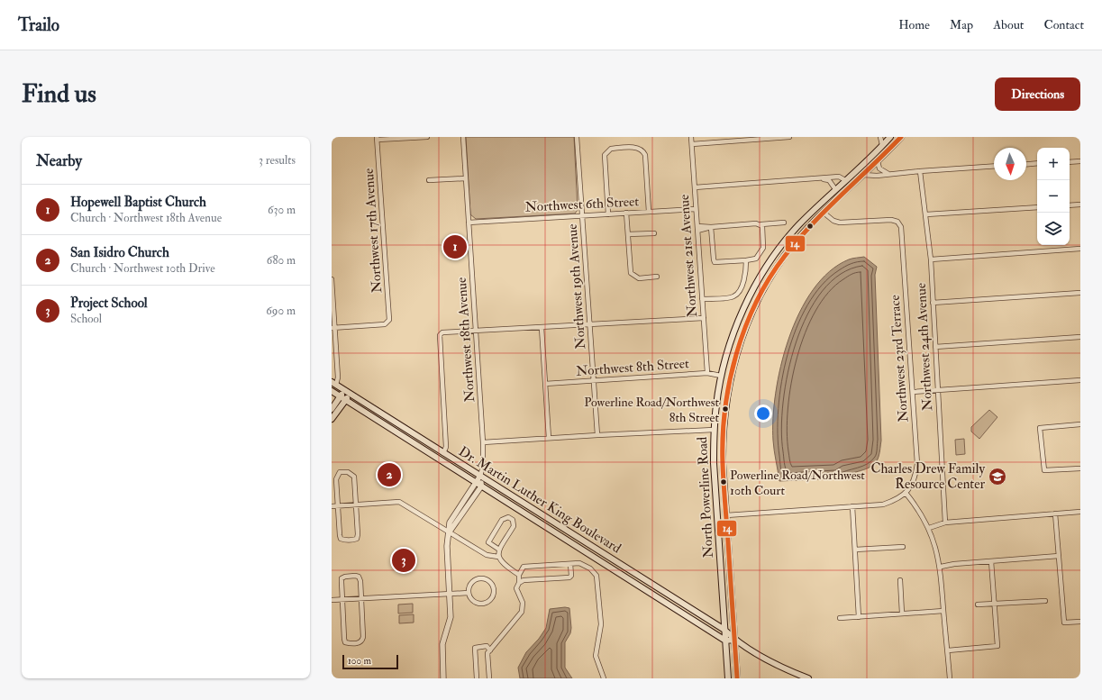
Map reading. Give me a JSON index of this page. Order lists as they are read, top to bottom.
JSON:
{
  "streets": {
    "main road": ["North Powerline Road", "Dr. Martin Luther King Boulevard"],
    "street": [
      "Northwest 6th Street",
      "Northwest 17th Avenue",
      "Northwest 21st Avenue",
      "Northwest 19th Avenue",
      "Northwest 18th Avenue",
      "Northwest 24th Avenue",
      "Northwest 23rd Terrace",
      "Northwest 8th Street"
    ]
  },
  "crossings": [
    ["Northwest 6th Street", "Northwest 21st Avenue"],
    ["Northwest 6th Street", "Northwest 19th Avenue"],
    ["Northwest 6th Street", "Northwest 18th Avenue"],
    ["Northwest 21st Avenue", "Northwest 8th Street"],
    ["Northwest 19th Avenue", "Northwest 8th Street"],
    ["Northwest 18th Avenue", "Dr. Martin Luther King Boulevard"],
    ["Northwest 23rd Terrace", "North Powerline Road"],
    ["Northwest 8th Street", "North Powerline Road"],
    ["North Powerline Road", "Dr. Martin Luther King Boulevard"]
  ],
  "places": {
    "other": ["Powerline Road/Northwest 8th Street", "Powerline Road/Northwest 10th Court"],
    "school or university": ["Charles Drew Family Resource Center"]
  },
  "lines": ["transit line 14"],
  "scale_bar": "100 m",
  "north": "bottom",
  "page": {
    "header": "Trailo",
    "nav": [
      "Home",
      "Map",
      "About",
      "Contact"
    ],
    "buttons": "Directions",
    "title": "Find us",
    "heading": ["Nearby", "3 results"],
    "map_buttons": ["+", "−"],
    "list": [
      {
        "mark": "1",
        "name": "Hopewell Baptist Church",
        "note": "Church · Northwest 18th Avenue",
        "value": "630 m"
      },
      {
        "mark": "2",
        "name": "San Isidro Church",
        "note": "Church · Northwest 10th Drive",
        "value": "680 m"
      },
      {
        "mark": "3",
        "name": "Project School",
        "note": "School",
        "value": "690 m"
      }
    ],
    "pins": ["1", "2", "3"],
    "scale": "100 m"
  }
}
